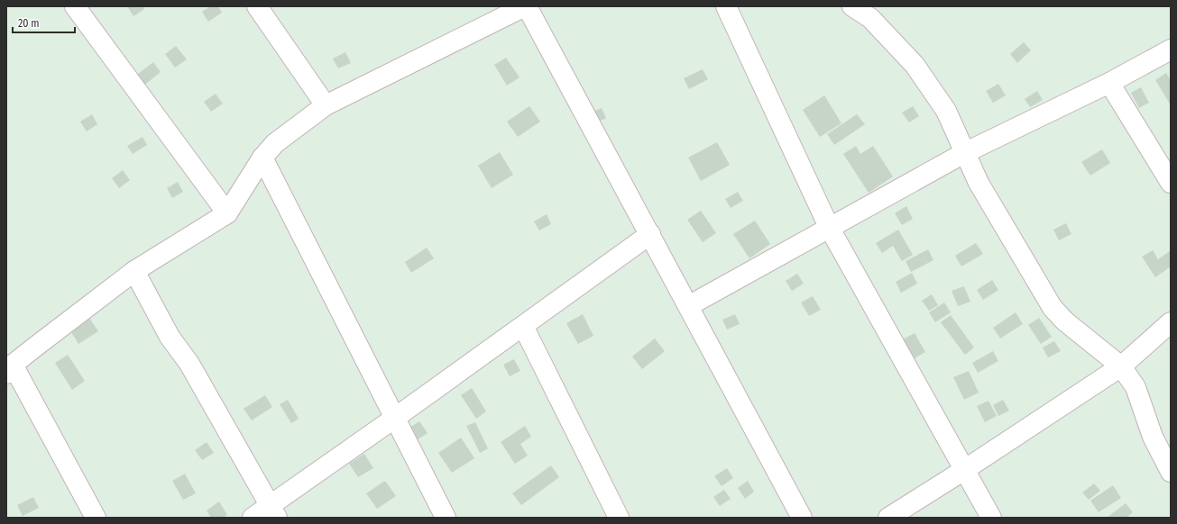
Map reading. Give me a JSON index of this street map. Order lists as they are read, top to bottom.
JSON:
{
  "scale_bar": "20 m"
}
